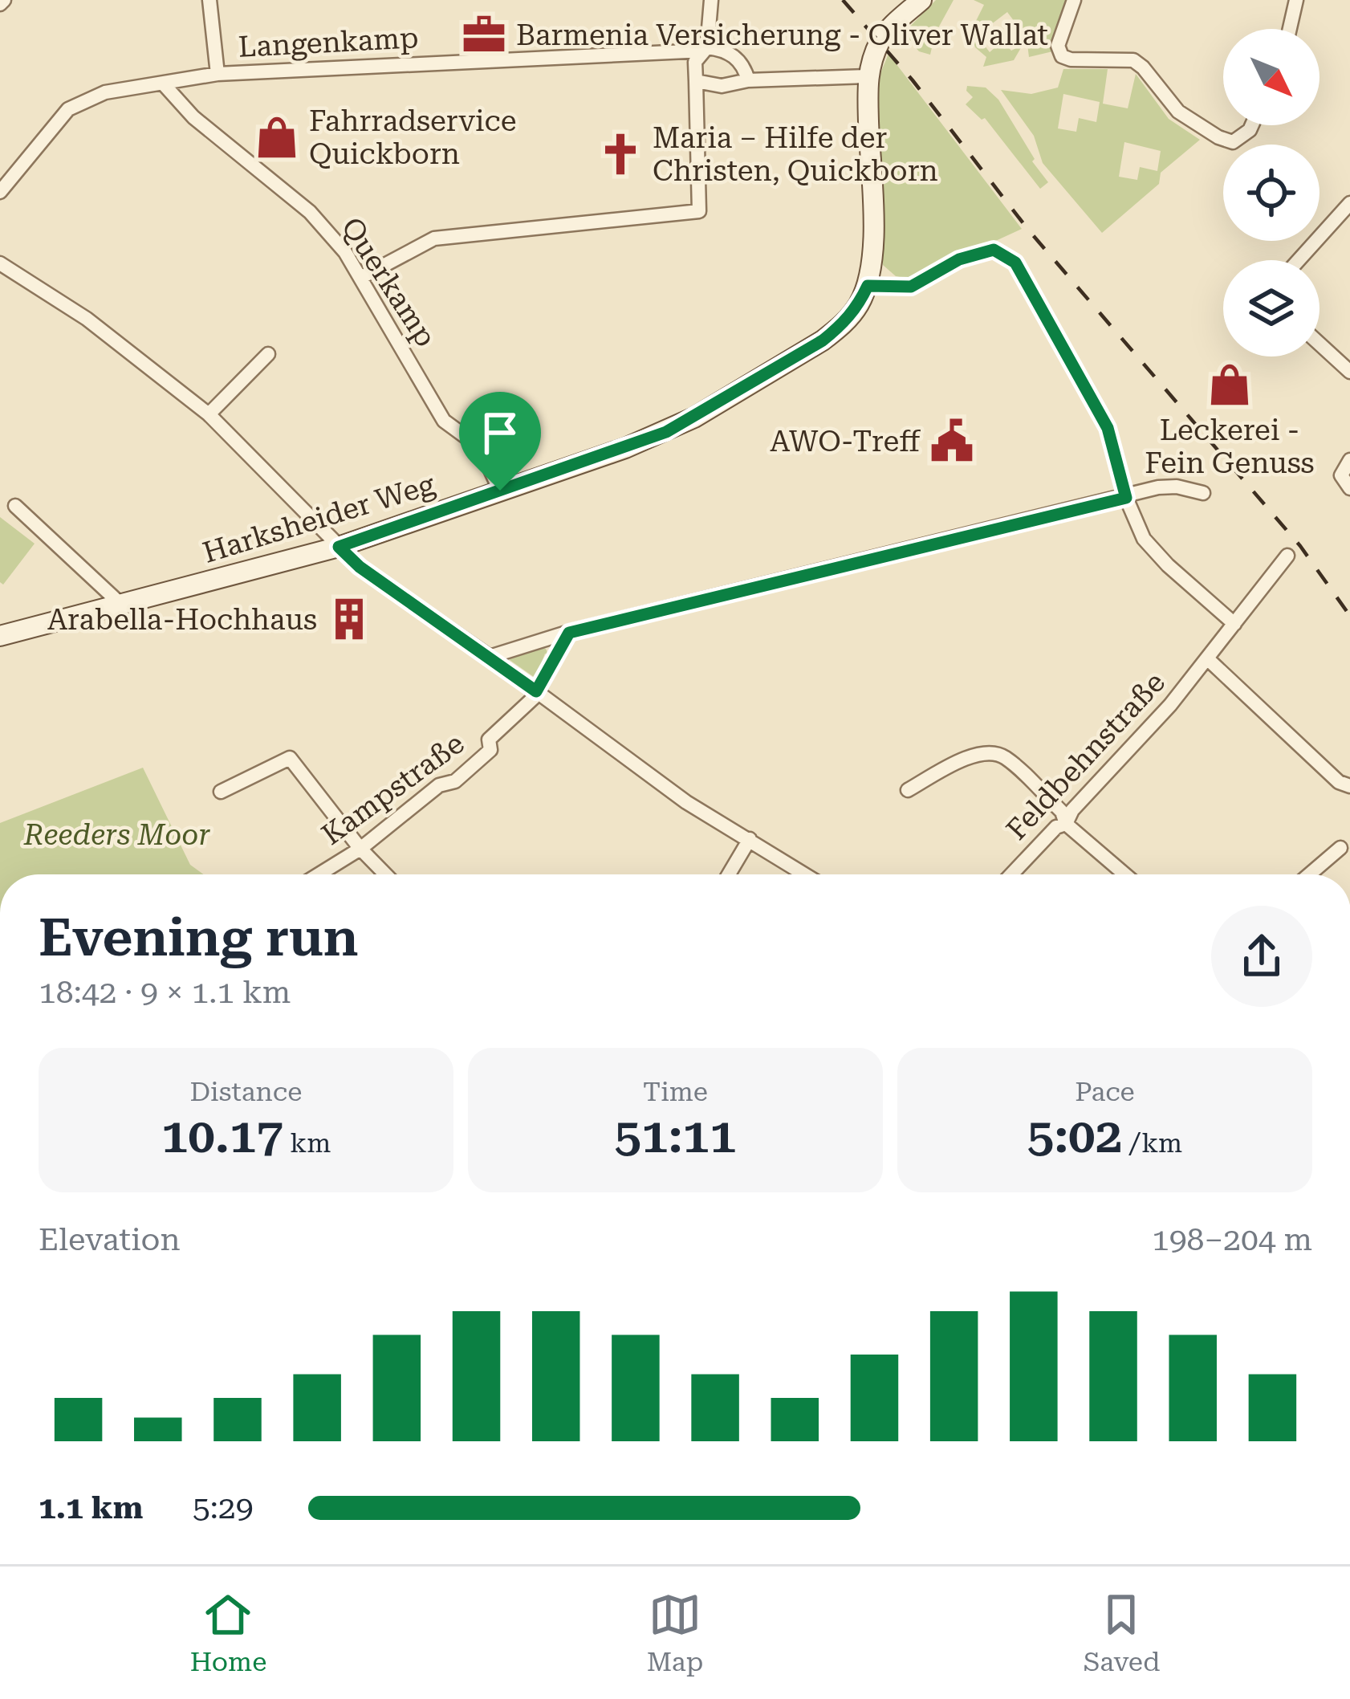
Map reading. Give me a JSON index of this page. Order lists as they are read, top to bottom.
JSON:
{
  "streets": {
    "main road": ["Harksheider Weg"],
    "street": [
      "Langenkamp",
      "Querkamp",
      "Feldbehnstraße",
      "Kampstraße"
    ]
  },
  "crossings": [
    ["Langenkamp", "Querkamp"],
    ["Querkamp", "Harksheider Weg"]
  ],
  "parks": ["Reeders Moor"],
  "places": {
    "office": ["Barmenia Versicherung - Oliver Wallat"],
    "shop": ["Fahrradservice Quickborn", "Leckerei - Fein Genuss"],
    "church": ["Maria – Hilfe der Christen, Quickborn"],
    "public building": ["AWO-Treff"],
    "building": ["Arabella-Hochhaus"]
  },
  "north": "bottom right",
  "page": {
    "heading": ["Evening run", "18:42 · 9 × 1.1 km"],
    "stats": [
      ["Distance", "10.17 km"],
      ["Time", "51:11"],
      ["Pace", "5:02 /km"]
    ],
    "chart": ["Elevation", "198–204 m"],
    "list": [
      {
        "name": "1.1 km",
        "note": "5:29"
      }
    ],
    "tabs": ["Home", "Map", "Saved"]
  }
}
